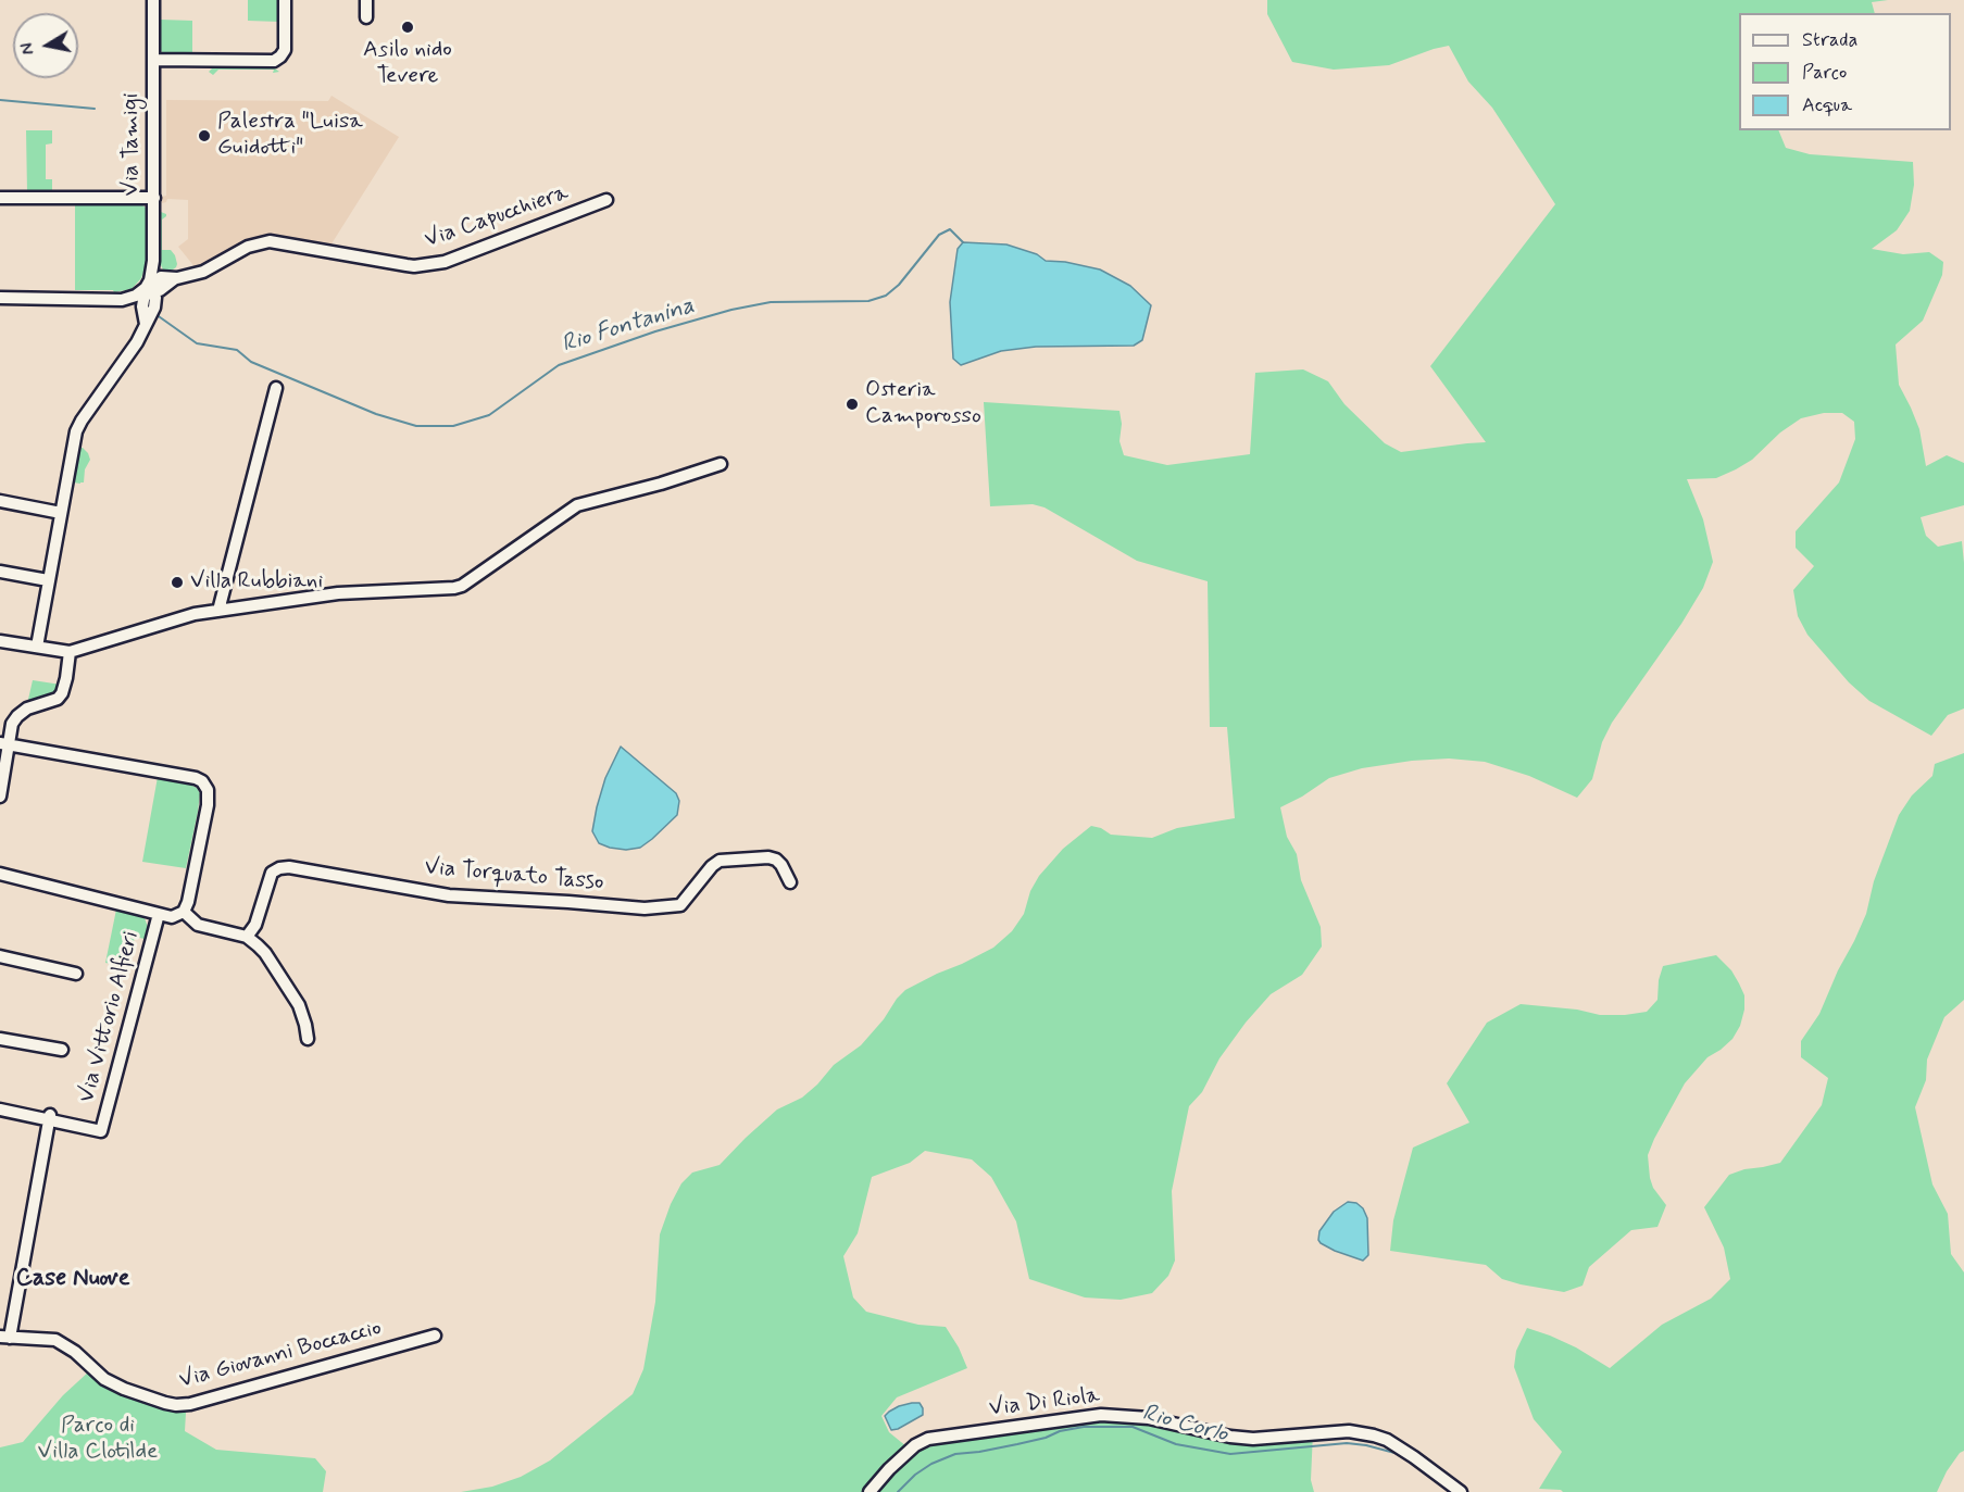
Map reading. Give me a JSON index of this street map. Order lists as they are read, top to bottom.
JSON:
{
  "streets": {
    "street": [
      "Via Tamigi",
      "Via Capucchiera",
      "Via Torquato Tasso",
      "Via Vittorio Alfieri",
      "Via Giovanni Boccaccio",
      "Via Di Riola"
    ]
  },
  "crossings": [
    ["Via Tamigi", "Via Capucchiera"]
  ],
  "districts": ["Case Nuove"],
  "water": ["Rio Fontanina", "Rio Corlo"],
  "parks": ["Parco di Villa Clotilde"],
  "places": [
    "Asilo nido Tevere",
    "Palestra \"Luisa Guidotti\"",
    "Osteria Camporosso",
    "Villa Rubbiani"
  ],
  "legend": ["Strada", "Parco", "Acqua"],
  "north": "left"
}
